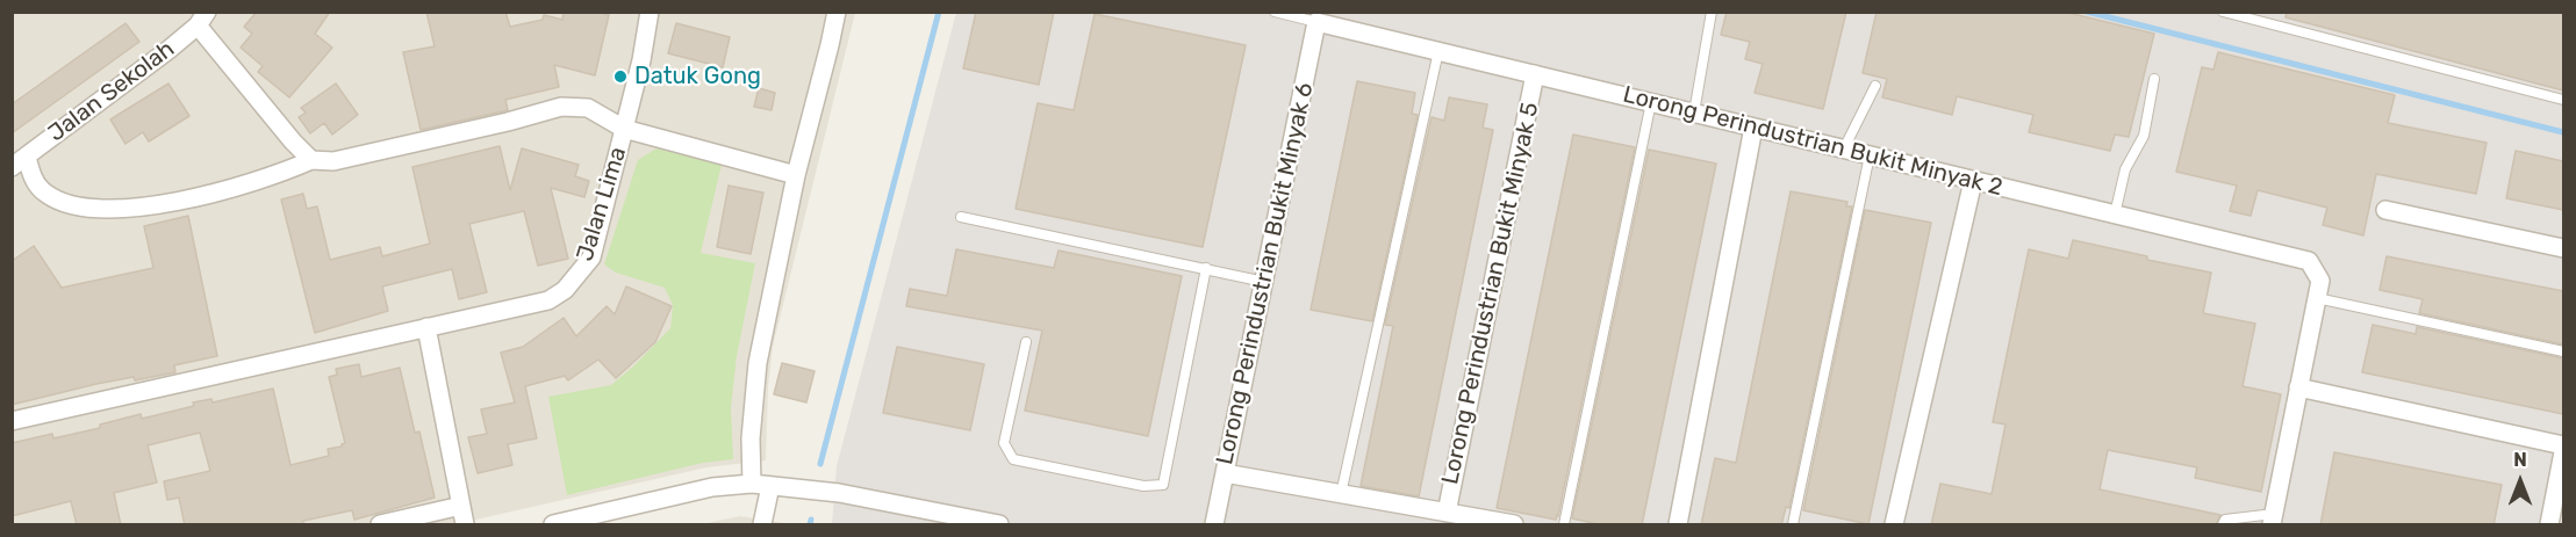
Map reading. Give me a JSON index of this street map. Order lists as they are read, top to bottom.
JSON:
{
  "streets": {
    "street": [
      "Jalan Sekolah",
      "Lorong Perindustrian Bukit Minyak 2",
      "Jalan Lima",
      "Lorong Perindustrian Bukit Minyak 6",
      "Lorong Perindustrian Bukit Minyak 5"
    ]
  },
  "crossings": [
    ["Lorong Perindustrian Bukit Minyak 2", "Lorong Perindustrian Bukit Minyak 6"],
    ["Lorong Perindustrian Bukit Minyak 2", "Lorong Perindustrian Bukit Minyak 5"]
  ],
  "places": ["Datuk Gong"],
  "north": "top"
}
